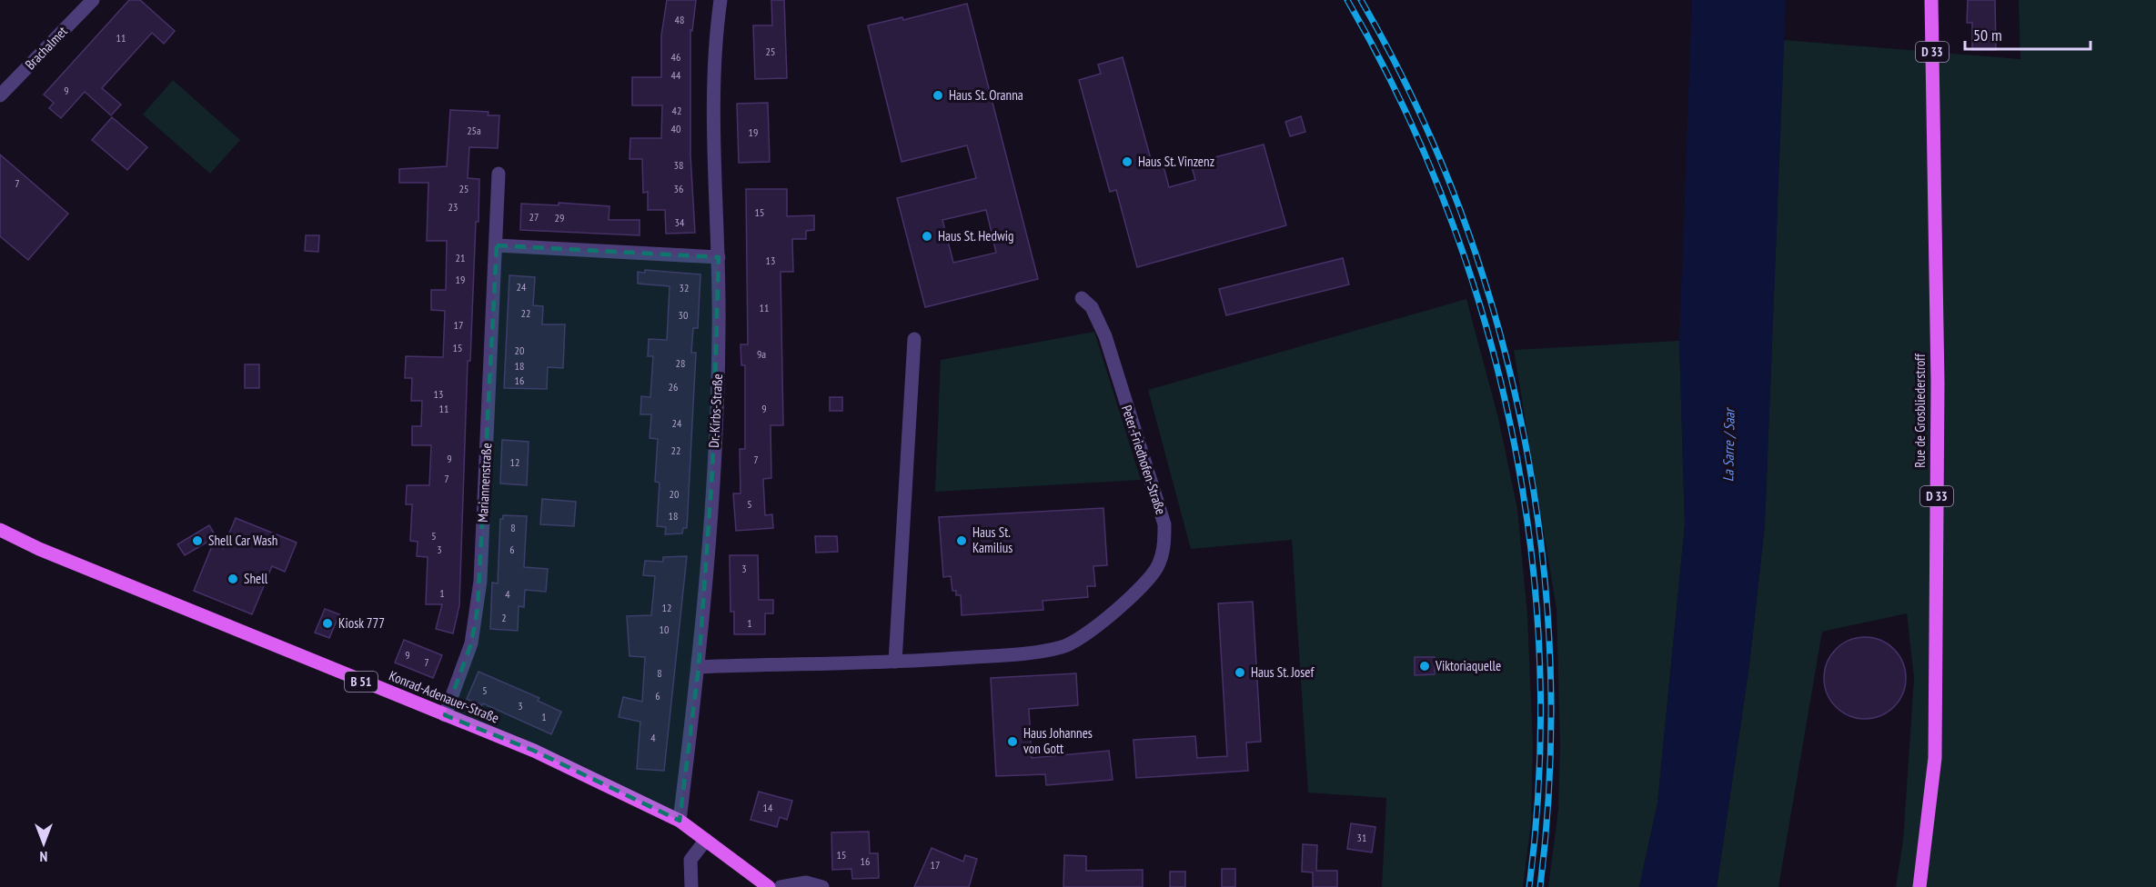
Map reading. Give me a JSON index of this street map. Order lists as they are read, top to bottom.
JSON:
{
  "streets": {
    "main road": [
      "D 33",
      "Rue de Grosbliederstroff",
      "B 51",
      "Konrad-Adenauer-Straße"
    ],
    "street": [
      "Brachalmet",
      "Dr.-Kirbs-Straße",
      "Peter-Friedhofen-Straße",
      "Mariannenstraße"
    ]
  },
  "crossings": [
    ["Dr.-Kirbs-Straße", "Peter-Friedhofen-Straße"],
    ["Dr.-Kirbs-Straße", "Konrad-Adenauer-Straße"],
    ["Mariannenstraße", "Konrad-Adenauer-Straße"]
  ],
  "water": ["La Sarre / Saar"],
  "places": [
    "Haus St. Oranna",
    "Haus St. Vinzenz",
    "Haus St. Hedwig",
    "Shell Car Wash",
    "Haus St. Kamilius",
    "Shell",
    "Kiosk 777",
    "Viktoriaquelle",
    "Haus St. Josef",
    "Haus Johannes von Gott"
  ],
  "house_numbers": [
    "48",
    "11",
    "25",
    "46",
    "44",
    "9",
    "42",
    "40",
    "25a",
    "19",
    "38",
    "7",
    "25",
    "36",
    "23",
    "15",
    "27",
    "29",
    "34",
    "21",
    "13",
    "19",
    "24",
    "32",
    "11",
    "22",
    "30",
    "17",
    "15",
    "20",
    "9a",
    "28",
    "18",
    "16",
    "26",
    "13",
    "11",
    "9",
    "24",
    "22",
    "9",
    "7",
    "12",
    "7",
    "20",
    "5",
    "18",
    "8",
    "5",
    "3",
    "6",
    "3",
    "1",
    "4",
    "12",
    "2",
    "1",
    "10",
    "9",
    "7",
    "8",
    "5",
    "6",
    "3",
    "1",
    "4",
    "14",
    "31",
    "15",
    "16",
    "17"
  ],
  "scale_bar": "50 m",
  "north": "bottom"
}
